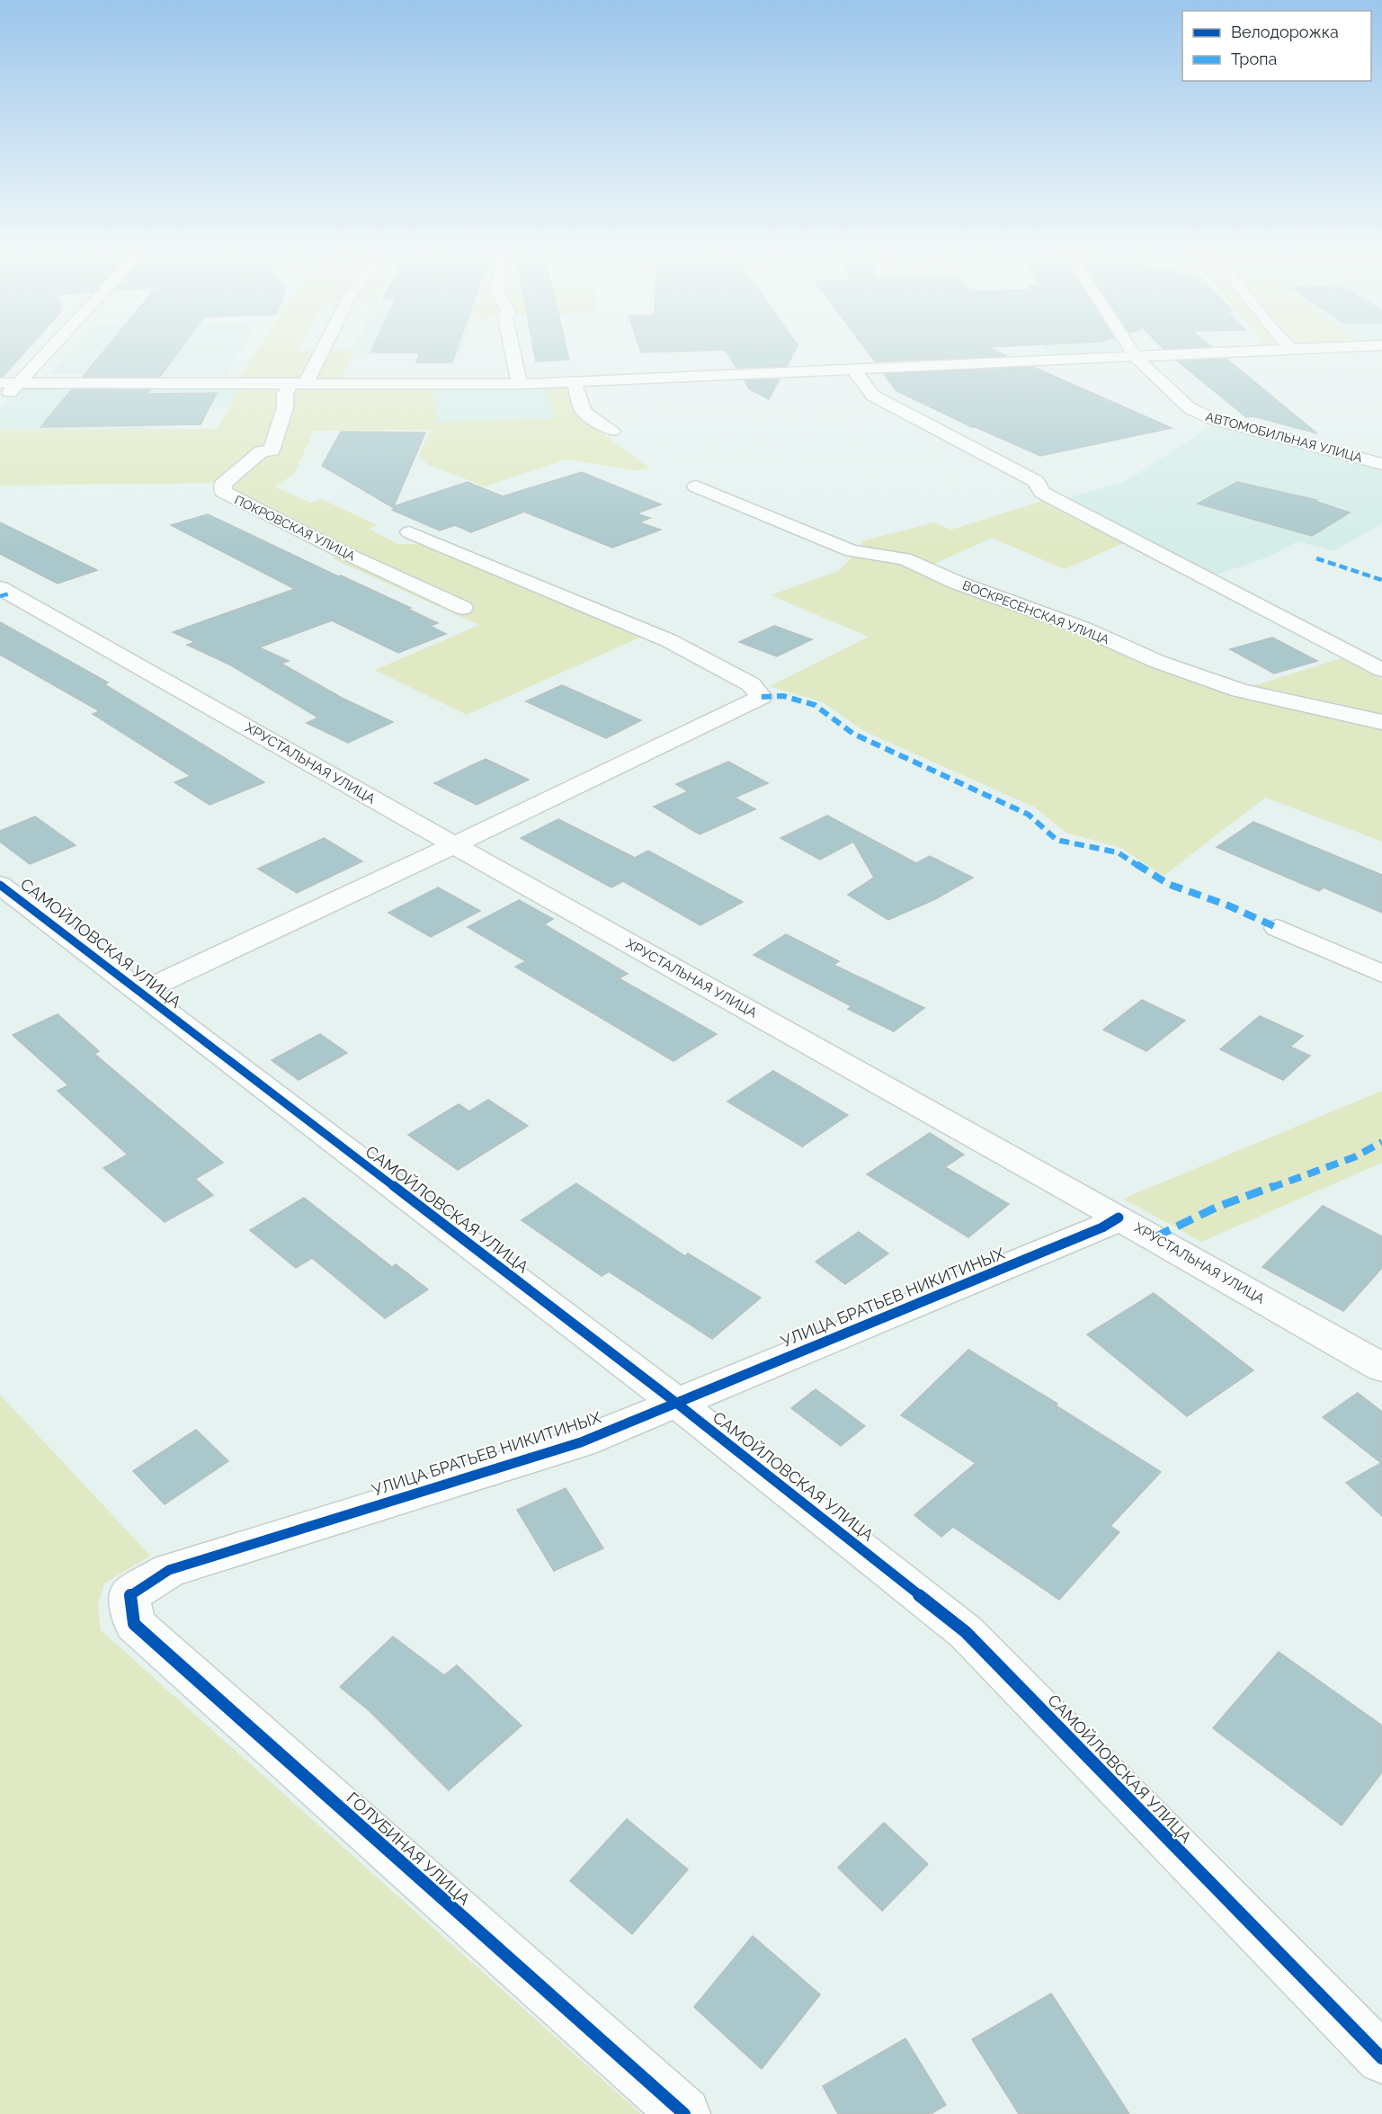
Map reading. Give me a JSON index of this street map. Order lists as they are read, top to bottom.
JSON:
{
  "streets": {
    "street": [
      "АВТОМОБИЛЬНАЯ УЛИЦА",
      "ПОКРОВСКАЯ УЛИЦА",
      "ВОСКРЕСЕНСКАЯ УЛИЦА",
      "ХРУСТАЛЬНАЯ УЛИЦА",
      "САМОЙЛОВСКАЯ УЛИЦА",
      "УЛИЦА БРАТЬЕВ НИКИТИНЫХ",
      "ГОЛУБИНАЯ УЛИЦА"
    ]
  },
  "crossings": [
    ["ХРУСТАЛЬНАЯ УЛИЦА", "УЛИЦА БРАТЬЕВ НИКИТИНЫХ"],
    ["САМОЙЛОВСКАЯ УЛИЦА", "УЛИЦА БРАТЬЕВ НИКИТИНЫХ"],
    ["УЛИЦА БРАТЬЕВ НИКИТИНЫХ", "ГОЛУБИНАЯ УЛИЦА"]
  ],
  "legend": ["Велодорожка", "Тропа"]
}
